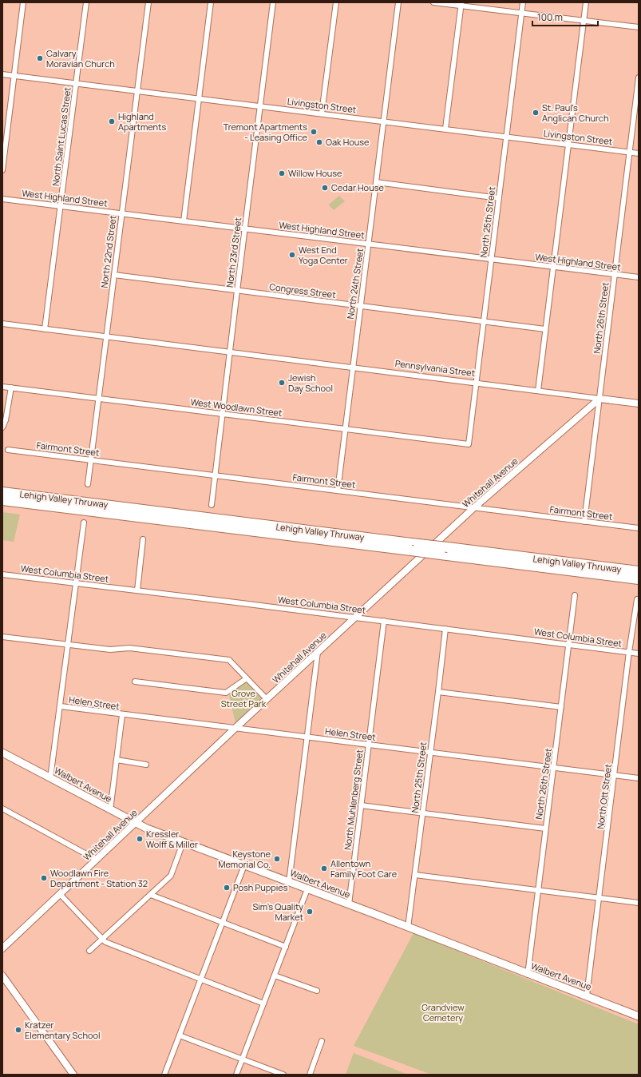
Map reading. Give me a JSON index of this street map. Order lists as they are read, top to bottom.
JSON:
{
  "streets": {
    "highway": ["Lehigh Valley Thruway"],
    "main road": ["Walbert Avenue"],
    "street": [
      "Livingston Street",
      "North Saint Lucas Street",
      "West Highland Street",
      "North 25th Street",
      "North 22nd Street",
      "North 23rd Street",
      "North 24th Street",
      "Congress Street",
      "North 26th Street",
      "Pennsylvania Street",
      "West Woodlawn Street",
      "Fairmont Street",
      "Whitehall Avenue",
      "West Columbia Street",
      "Helen Street",
      "North Ott Street",
      "North Muhlenberg Street"
    ]
  },
  "crossings": [
    ["Livingston Street", "North Saint Lucas Street"],
    ["Livingston Street", "North 25th Street"],
    ["Livingston Street", "North 22nd Street"],
    ["Livingston Street", "North 23rd Street"],
    ["Livingston Street", "North 24th Street"],
    ["Livingston Street", "North 26th Street"],
    ["North Saint Lucas Street", "West Highland Street"],
    ["North Saint Lucas Street", "Pennsylvania Street"],
    ["West Highland Street", "North 25th Street"],
    ["West Highland Street", "North 22nd Street"],
    ["West Highland Street", "North 23rd Street"],
    ["West Highland Street", "North 24th Street"],
    ["West Highland Street", "North 26th Street"],
    ["North 25th Street", "Congress Street"],
    ["North 25th Street", "Pennsylvania Street"],
    ["North 25th Street", "West Woodlawn Street"],
    ["North 25th Street", "West Columbia Street"],
    ["North 25th Street", "Helen Street"],
    ["North 25th Street", "Walbert Avenue"],
    ["North 22nd Street", "Congress Street"],
    ["North 22nd Street", "Pennsylvania Street"],
    ["North 22nd Street", "West Woodlawn Street"],
    ["North 22nd Street", "Fairmont Street"],
    ["North 23rd Street", "Congress Street"],
    ["North 23rd Street", "Pennsylvania Street"],
    ["North 23rd Street", "West Woodlawn Street"],
    ["North 23rd Street", "Fairmont Street"],
    ["North 24th Street", "Congress Street"],
    ["North 24th Street", "Pennsylvania Street"],
    ["North 24th Street", "West Woodlawn Street"],
    ["North 24th Street", "Fairmont Street"],
    ["North 26th Street", "Pennsylvania Street"],
    ["North 26th Street", "Fairmont Street"],
    ["North 26th Street", "Whitehall Avenue"],
    ["North 26th Street", "West Columbia Street"],
    ["North 26th Street", "Helen Street"],
    ["North 26th Street", "Walbert Avenue"],
    ["Pennsylvania Street", "Whitehall Avenue"],
    ["Fairmont Street", "Whitehall Avenue"],
    ["Whitehall Avenue", "West Columbia Street"],
    ["Whitehall Avenue", "Helen Street"],
    ["Whitehall Avenue", "Walbert Avenue"],
    ["West Columbia Street", "North Ott Street"],
    ["West Columbia Street", "North Muhlenberg Street"],
    ["Helen Street", "North Ott Street"],
    ["Helen Street", "North Muhlenberg Street"],
    ["Walbert Avenue", "North Ott Street"],
    ["Walbert Avenue", "North Muhlenberg Street"]
  ],
  "parks": ["Grove Street Park", "Grandview Cemetery"],
  "places": [
    "Calvary Moravian Church",
    "St. Paul's Anglican Church",
    "Highland Apartments",
    "Tremont Apartments - Leasing Office",
    "Oak House",
    "Willow House",
    "Cedar House",
    "West End Yoga Center",
    "Jewish Day School",
    "Kressler Wolff & Miller",
    "Keystone Memorial Co.",
    "Allentown Family Foot Care",
    "Woodlawn Fire Department - Station 32",
    "Posh Puppies",
    "Sim's Quality Market",
    "Kratzer Elementary School"
  ],
  "scale_bar": "100 m"
}
